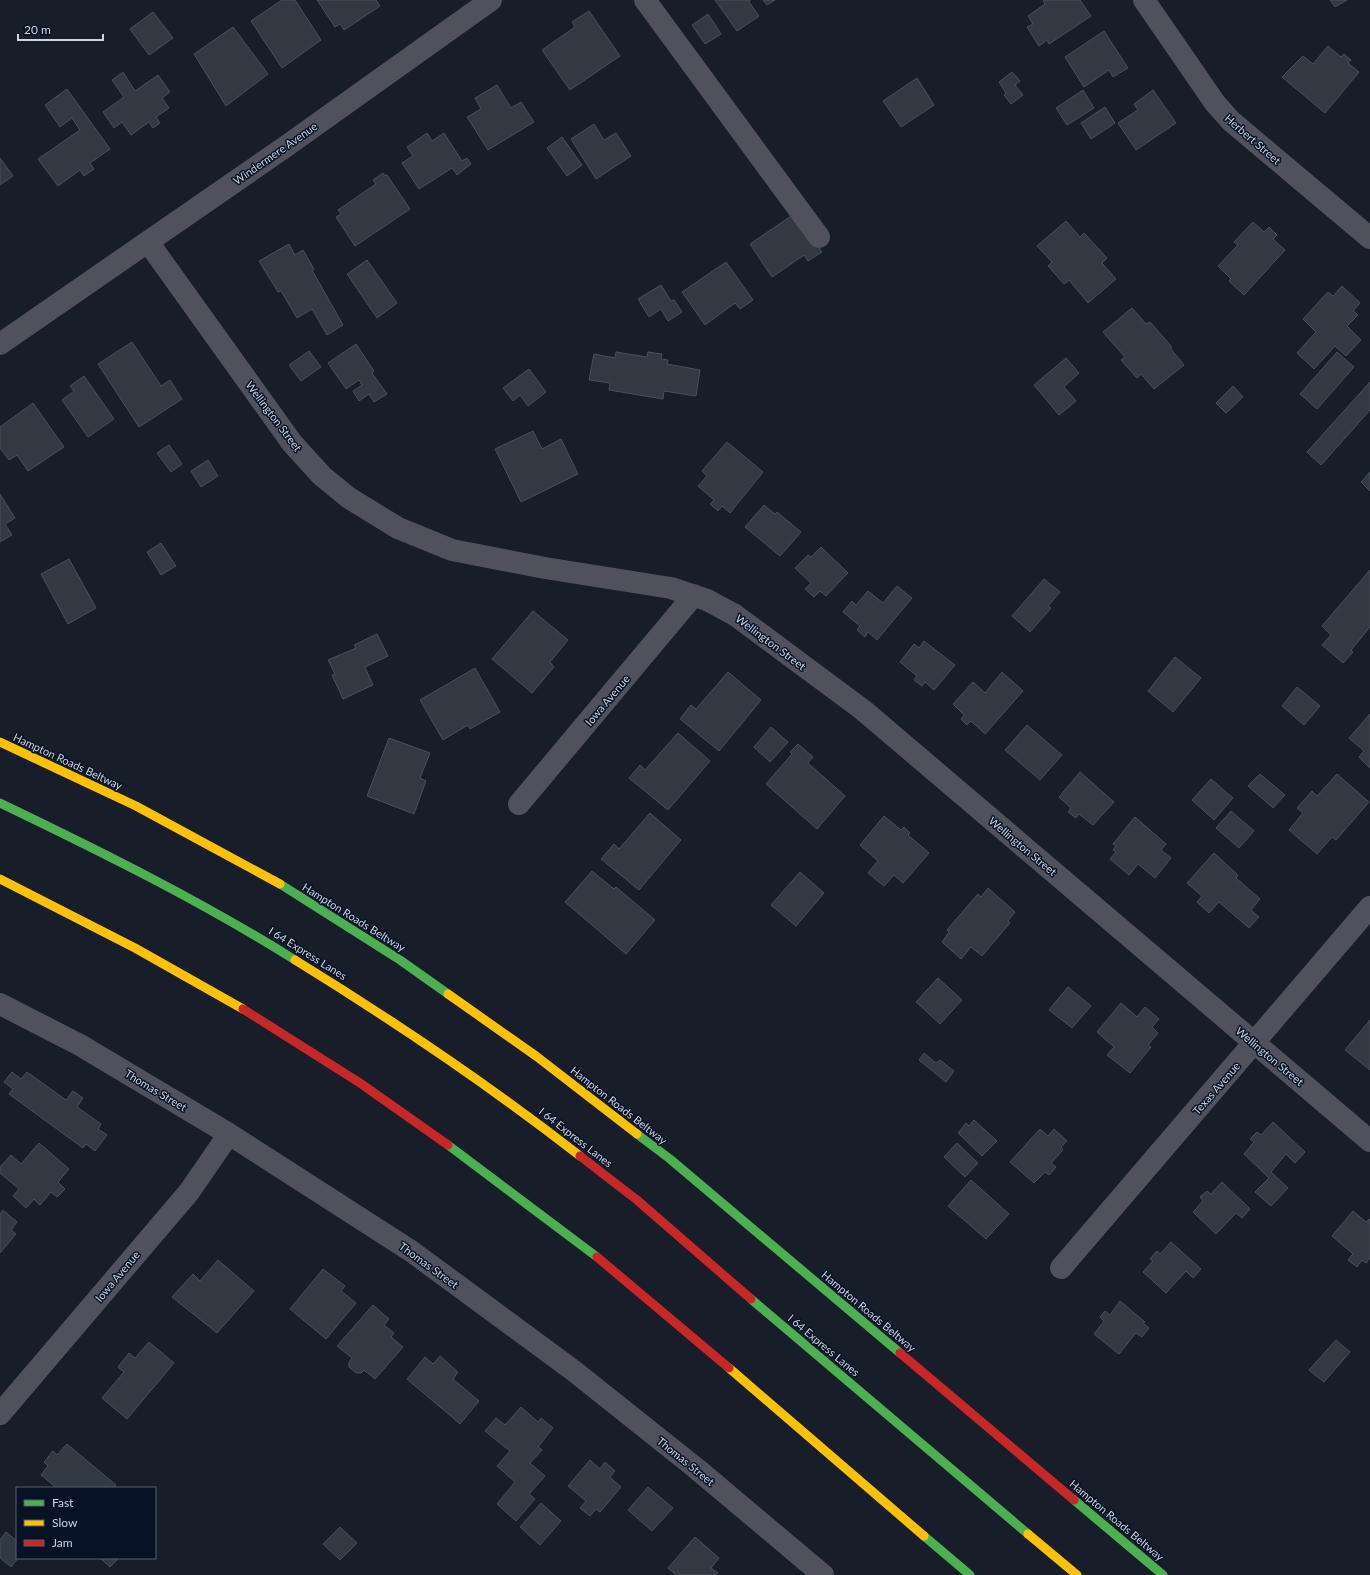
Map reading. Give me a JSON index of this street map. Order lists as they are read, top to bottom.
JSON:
{
  "streets": {
    "highway": ["Hampton Roads Beltway", "I 64 Express Lanes"],
    "street": [
      "Herbert Street",
      "Windermere Avenue",
      "Wellington Street",
      "Iowa Avenue",
      "Texas Avenue",
      "Thomas Street"
    ]
  },
  "crossings": [
    ["Windermere Avenue", "Wellington Street"],
    ["Wellington Street", "Iowa Avenue"],
    ["Wellington Street", "Texas Avenue"],
    ["Iowa Avenue", "Thomas Street"]
  ],
  "legend": ["Fast", "Slow", "Jam"],
  "scale_bar": "20 m"
}
